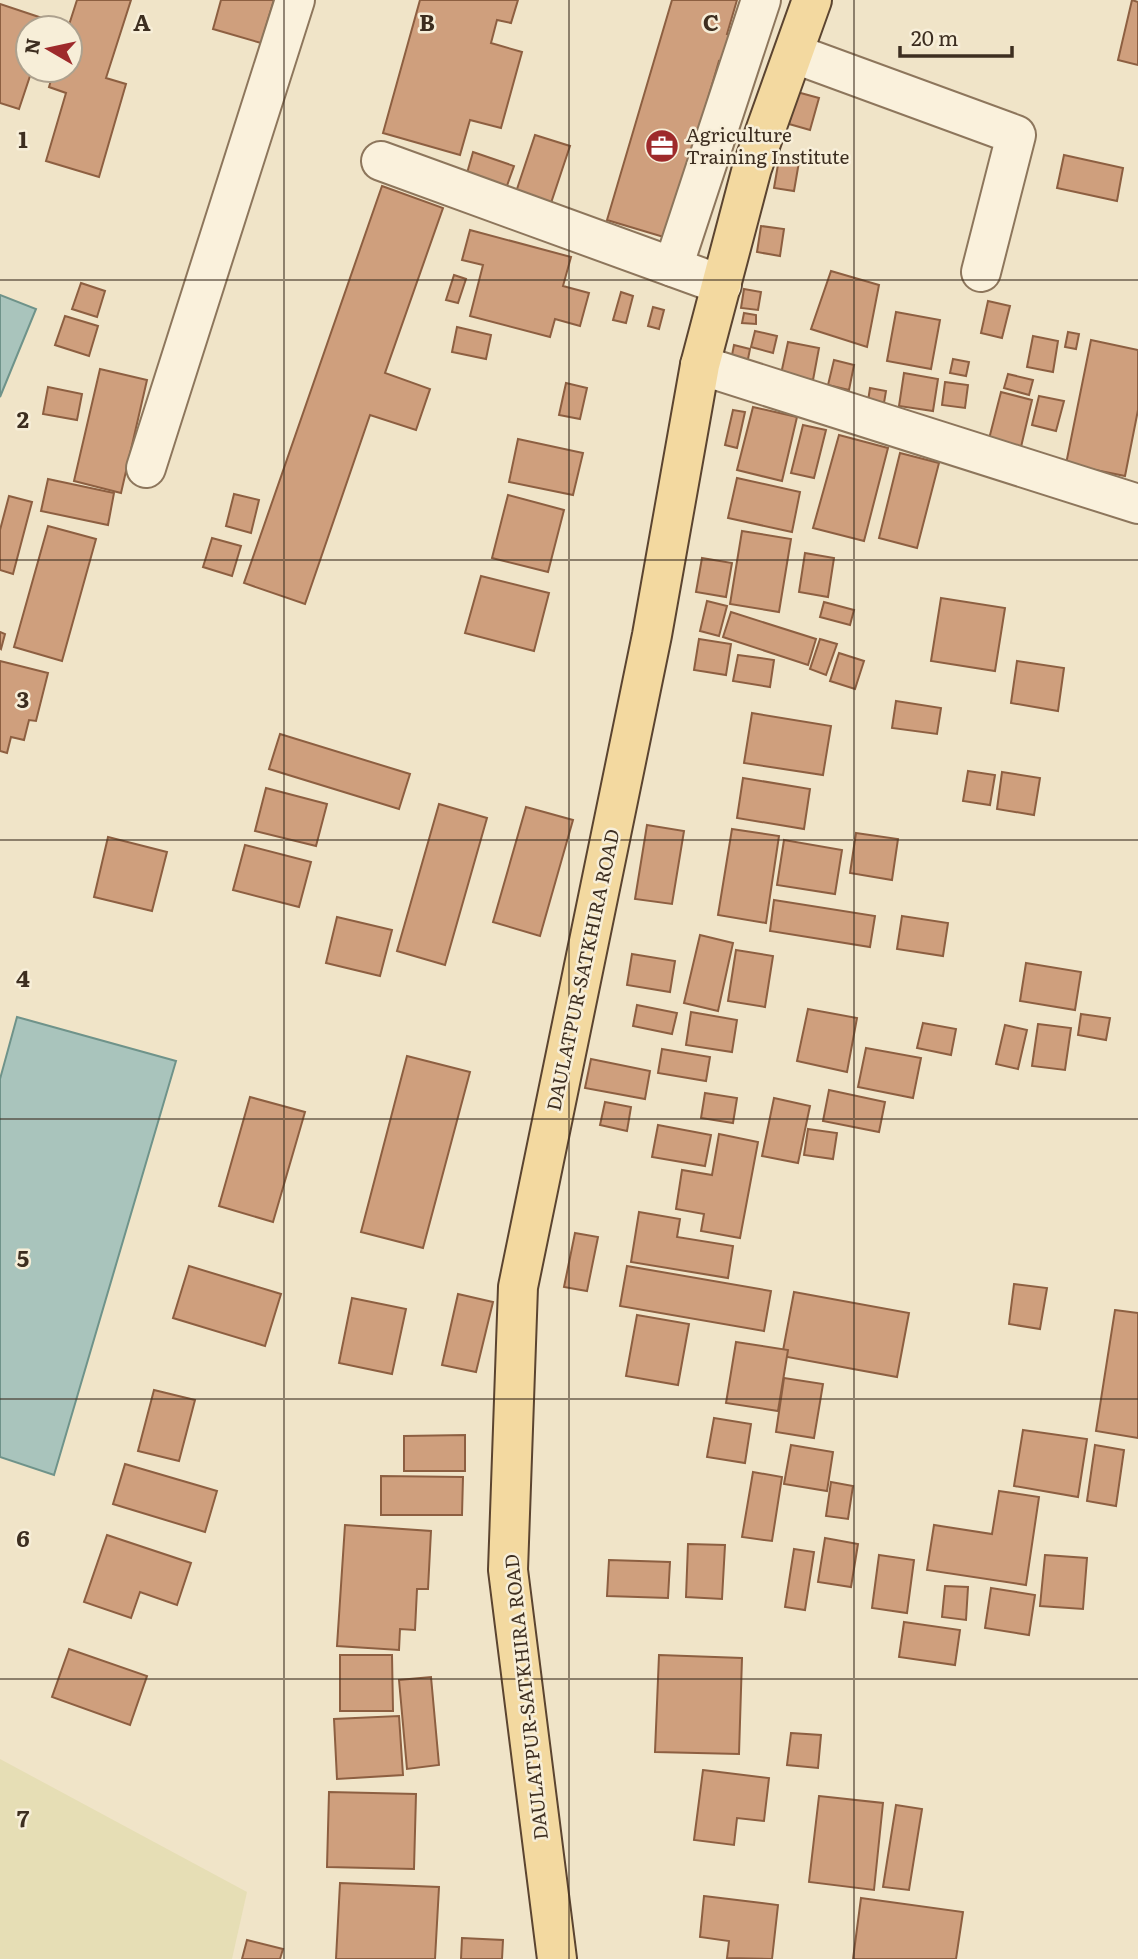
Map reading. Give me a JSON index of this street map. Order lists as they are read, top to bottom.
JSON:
{
  "streets": {
    "main road": ["DAULATPUR-SATKHIRA ROAD"]
  },
  "places": {
    "office": ["Agriculture Training Institute"]
  },
  "scale_bar": "20 m",
  "north": "left",
  "grid": {
    "columns": ["A", "B", "C"],
    "rows": [
      "1",
      "2",
      "3",
      "4",
      "5",
      "6",
      "7"
    ]
  }
}
